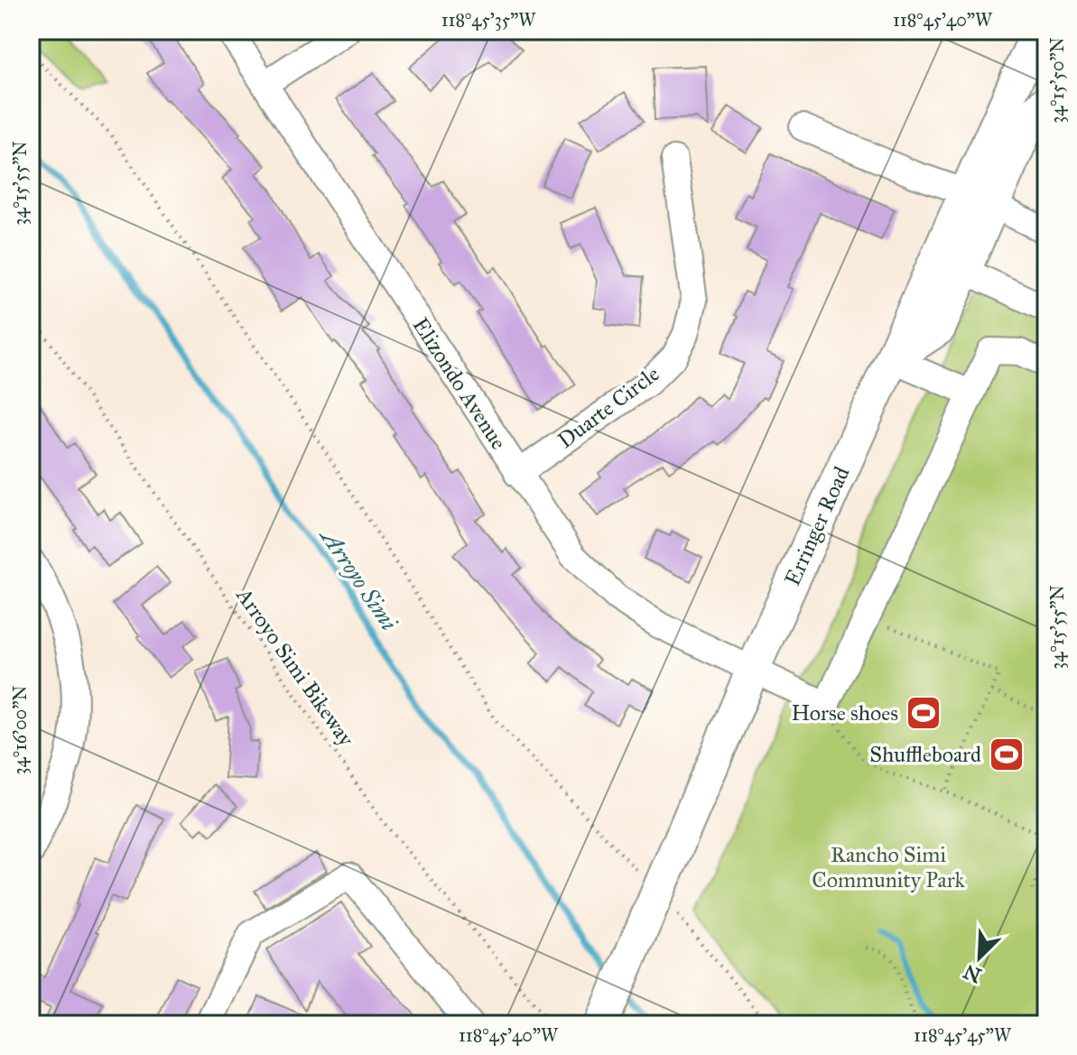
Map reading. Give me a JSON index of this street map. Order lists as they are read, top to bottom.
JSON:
{
  "streets": {
    "main road": ["Erringer Road"],
    "street": ["Elizondo Avenue", "Duarte Circle"],
    "path": ["Arroyo Simi Bikeway"]
  },
  "crossings": [
    ["Elizondo Avenue", "Duarte Circle"],
    ["Elizondo Avenue", "Erringer Road"]
  ],
  "water": ["Arroyo Simi"],
  "parks": ["Rancho Simi Community Park"],
  "places": {
    "sports": ["Horse shoes", "Shuffleboard"]
  },
  "north": "bottom left",
  "coordinates": [
    "118°45'35\"W",
    "118°45'40\"W",
    "34°15'50\"N",
    "34°15'55\"N",
    "34°16'00\"N",
    "118°45'45\"W"
  ]
}
